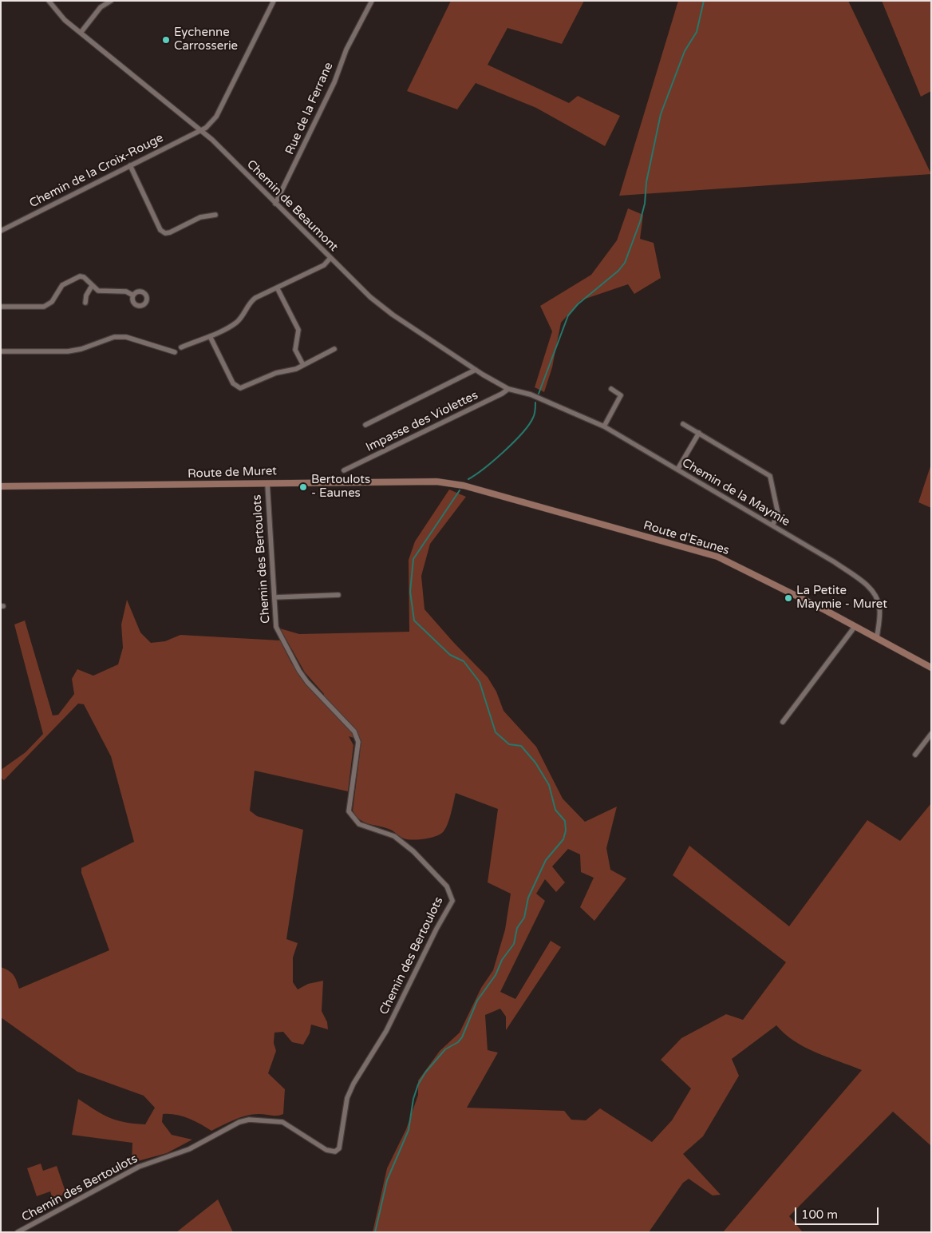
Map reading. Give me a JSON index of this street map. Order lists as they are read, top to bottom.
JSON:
{
  "streets": {
    "main road": ["Route de Muret", "Route d'Eaunes"],
    "street": [
      "Rue de la Ferrane",
      "Chemin de la Croix-Rouge",
      "Chemin de Beaumont",
      "Impasse des Violettes",
      "Chemin de la Maymie",
      "Chemin des Bertoulots"
    ]
  },
  "crossings": [
    ["Rue de la Ferrane", "Chemin de Beaumont"],
    ["Chemin de la Croix-Rouge", "Chemin de Beaumont"],
    ["Chemin de Beaumont", "Impasse des Violettes"],
    ["Chemin de Beaumont", "Chemin de la Maymie"],
    ["Route de Muret", "Route d'Eaunes"],
    ["Route de Muret", "Chemin des Bertoulots"],
    ["Chemin de la Maymie", "Route d'Eaunes"]
  ],
  "places": ["Eychenne Carrosserie", "Bertoulots - Eaunes", "La Petite Maymie - Muret"],
  "scale_bar": "100 m"
}
